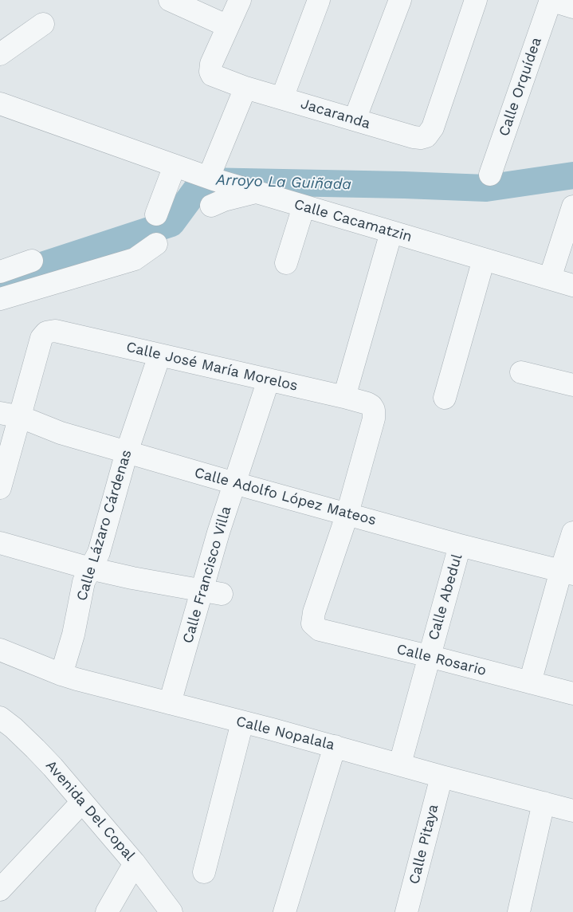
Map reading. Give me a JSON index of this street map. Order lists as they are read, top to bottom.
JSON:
{
  "streets": {
    "street": [
      "Calle Orquídea",
      "Jacaranda",
      "Calle Cacamatzin",
      "Calle José María Morelos",
      "Calle Adolfo López Mateos",
      "Calle Lázaro Cárdenas",
      "Calle Francisco Villa",
      "Calle Abedul",
      "Calle Rosario",
      "Calle Nopalala",
      "Avenida Del Copal",
      "Calle Pitaya"
    ]
  },
  "crossings": [
    ["Calle José María Morelos", "Calle Adolfo López Mateos"],
    ["Calle José María Morelos", "Calle Lázaro Cárdenas"],
    ["Calle José María Morelos", "Calle Francisco Villa"],
    ["Calle José María Morelos", "Calle Rosario"],
    ["Calle Adolfo López Mateos", "Calle Lázaro Cárdenas"],
    ["Calle Adolfo López Mateos", "Calle Francisco Villa"],
    ["Calle Adolfo López Mateos", "Calle Abedul"],
    ["Calle Adolfo López Mateos", "Calle Rosario"],
    ["Calle Lázaro Cárdenas", "Calle Nopalala"],
    ["Calle Francisco Villa", "Calle Nopalala"],
    ["Calle Abedul", "Calle Rosario"],
    ["Calle Abedul", "Calle Nopalala"],
    ["Calle Nopalala", "Calle Pitaya"]
  ],
  "water": ["Arroyo La Guiñada"]
}
